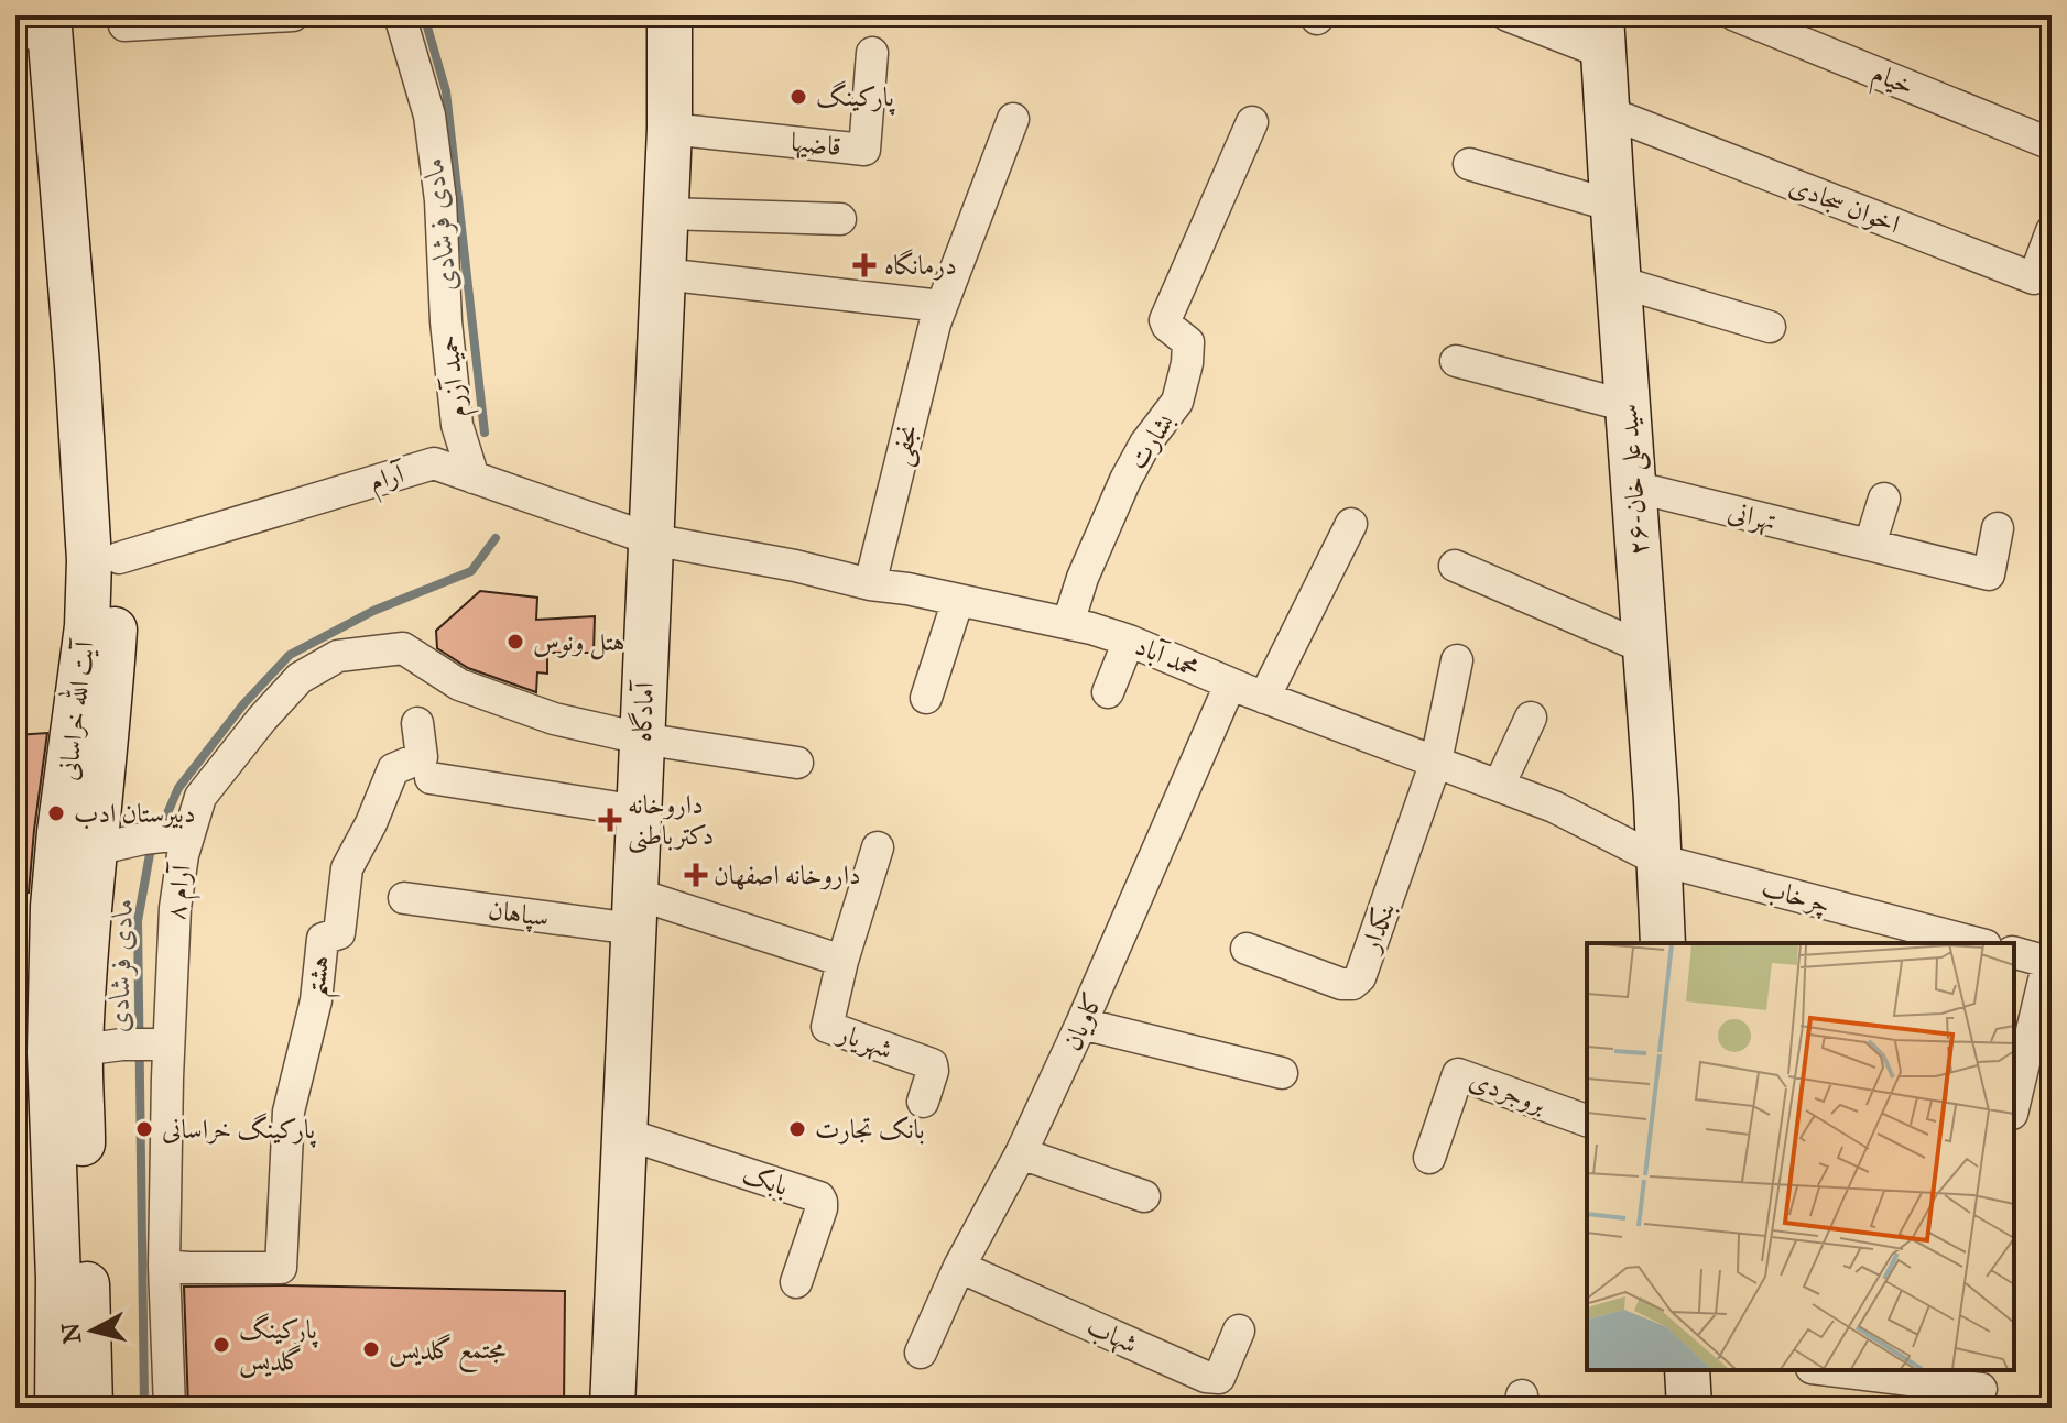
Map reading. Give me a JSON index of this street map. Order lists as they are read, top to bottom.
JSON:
{
  "streets": {
    "main road": ["۲۶-سید علی خان", "آیت الله خراسانی", "آمادگاه"],
    "street": [
      "خیام",
      "قاضیها",
      "اخوان سجادی",
      "حمید آزرم",
      "بشارت",
      "نجفی",
      "آرام",
      "تهرانی",
      "محمد آباد",
      "۸ آرام",
      "چرخاب",
      "سپاهان",
      "بنکدار",
      "هشتم",
      "کاویان",
      "شهریار",
      "بروجردی",
      "بابک",
      "شهاب"
    ]
  },
  "crossings": [
    ["قاضیها", "آمادگاه"],
    ["اخوان سجادی", "۲۶-سید علی خان"],
    ["حمید آزرم", "آرام"],
    ["بشارت", "محمد آباد"],
    ["نجفی", "محمد آباد"],
    ["آرام", "محمد آباد"],
    ["آرام", "آیت الله خراسانی"],
    ["آرام", "آمادگاه"],
    ["۲۶-سید علی خان", "تهرانی"],
    ["۲۶-سید علی خان", "محمد آباد"],
    ["۲۶-سید علی خان", "چرخاب"],
    ["محمد آباد", "آمادگاه"],
    ["محمد آباد", "چرخاب"],
    ["محمد آباد", "بنکدار"],
    ["محمد آباد", "کاویان"],
    ["آمادگاه", "۸ آرام"],
    ["آمادگاه", "سپاهان"],
    ["آمادگاه", "بابک"],
    ["۸ آرام", "هشتم"],
    ["کاویان", "شهاب"]
  ],
  "water": ["مادی فرشادی"],
  "places": {
    "other": [
      "پارکینگ",
      "هتل ونوس",
      "دبیرستان ادب",
      "پارکینگ خراسانی",
      "بانک تجارت",
      "پارکینگ گلدیس",
      "مجتمع گلدیس"
    ],
    "health": ["درمانگاه", "داروخانه دکترباطنی", "داروخانه اصفهان"]
  },
  "north": "left"
}
